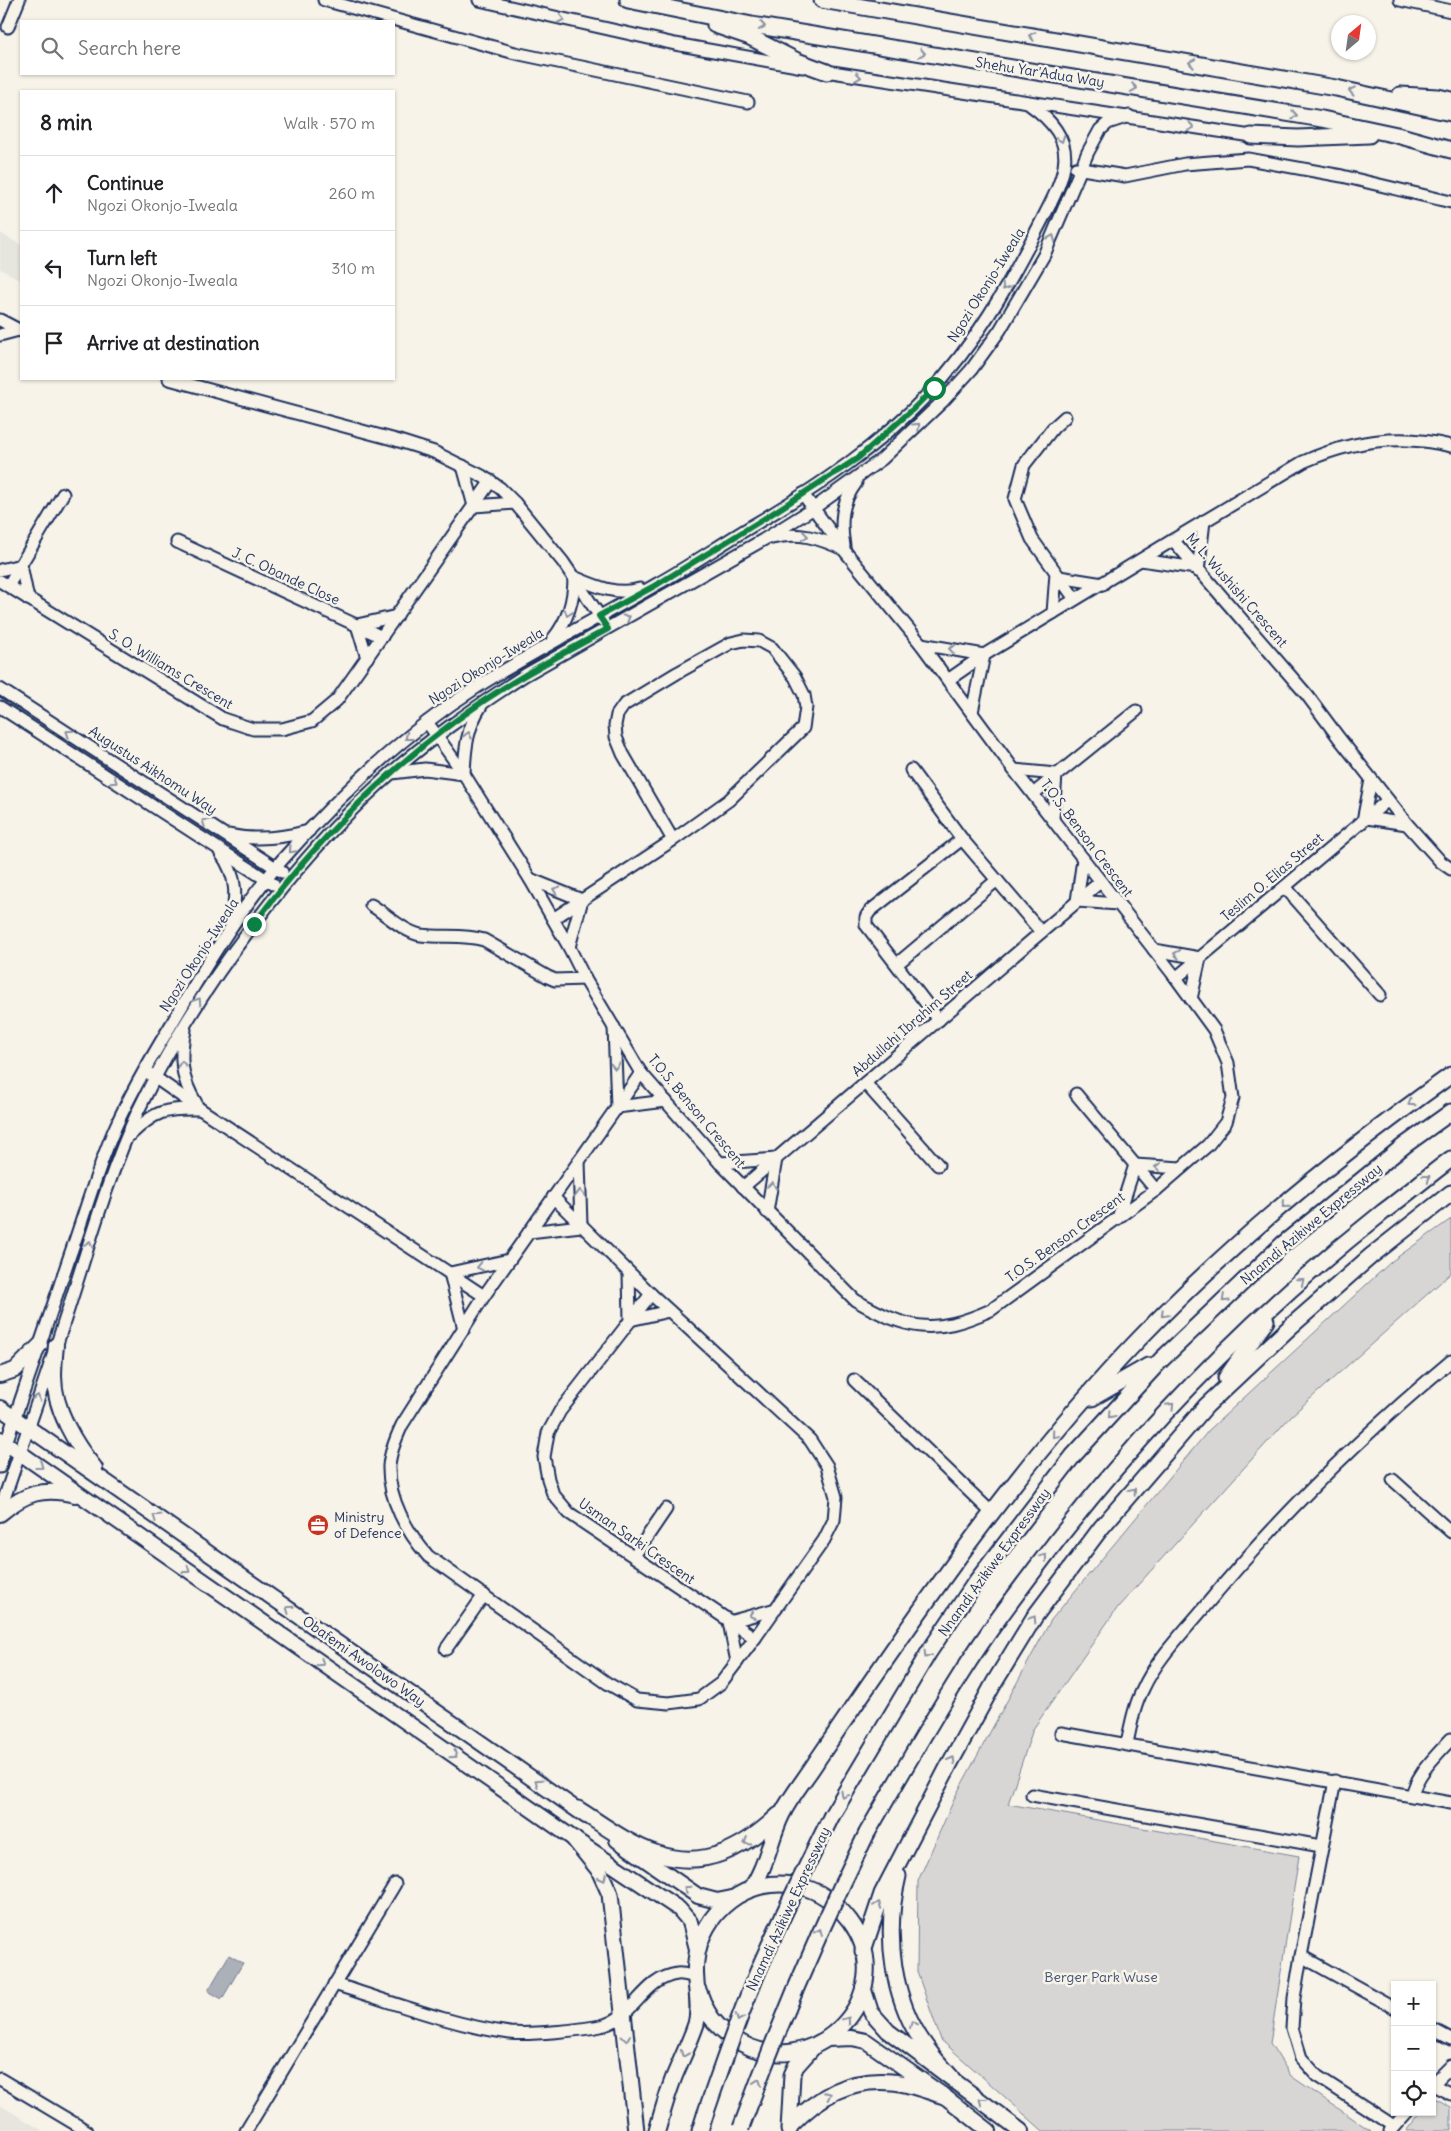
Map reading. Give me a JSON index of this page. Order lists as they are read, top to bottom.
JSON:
{
  "streets": {
    "highway": ["Shehu Yar'Adua Way", "Nnamdi Azikiwe Expressway"],
    "main road": ["Obafemi Awolowo Way"],
    "street": [
      "Ngozi Okonjo-Iweala",
      "J. C. Obande Close",
      "M. L. Wushishi Crescent",
      "S. O. Williams Crescent",
      "Augustus Aikhomu Way",
      "T.O.S. Benson Crescent",
      "Teslim O. Elias Street",
      "Abdullahi Ibrahim Street",
      "Usman Sarki Crescent"
    ]
  },
  "crossings": [
    ["Ngozi Okonjo-Iweala", "Augustus Aikhomu Way"],
    ["Ngozi Okonjo-Iweala", "T.O.S. Benson Crescent"],
    ["Ngozi Okonjo-Iweala", "Obafemi Awolowo Way"],
    ["J. C. Obande Close", "S. O. Williams Crescent"],
    ["M. L. Wushishi Crescent", "Teslim O. Elias Street"],
    ["T.O.S. Benson Crescent", "Teslim O. Elias Street"],
    ["T.O.S. Benson Crescent", "Abdullahi Ibrahim Street"],
    ["Nnamdi Azikiwe Expressway", "Obafemi Awolowo Way"]
  ],
  "parks": ["Berger Park Wuse"],
  "places": {
    "office": ["Ministry of Defence"]
  },
  "north": "top right",
  "page": {
    "search": "Search here",
    "heading": ["8 min", "Walk · 570 m"],
    "list": [
      ["Continue", "Ngozi Okonjo-Iweala", "260 m"],
      ["Turn left", "Ngozi Okonjo-Iweala", "310 m"],
      "Arrive at destination"
    ],
    "map_buttons": ["+", "−"]
  }
}
